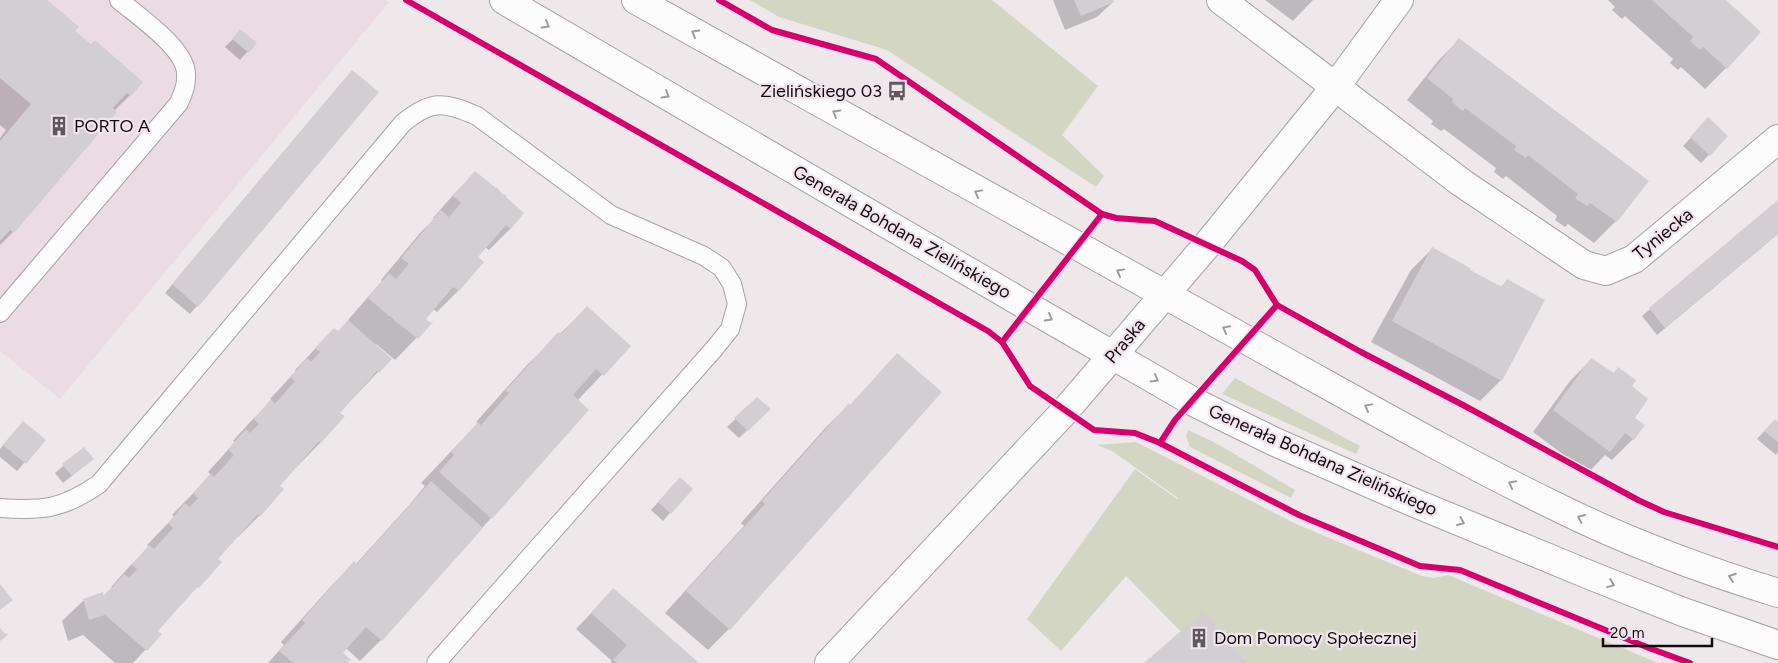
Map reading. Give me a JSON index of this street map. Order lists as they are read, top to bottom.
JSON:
{
  "streets": {
    "main road": ["Generała Bohdana Zielińskiego", "Tyniecka", "Praska"]
  },
  "crossings": [
    ["Generała Bohdana Zielińskiego", "Praska"],
    ["Tyniecka", "Praska"]
  ],
  "places": {
    "bus stop": ["Zielińskiego 03"],
    "building": ["PORTO A", "Dom Pomocy Społecznej"]
  },
  "scale_bar": "20 m"
}
